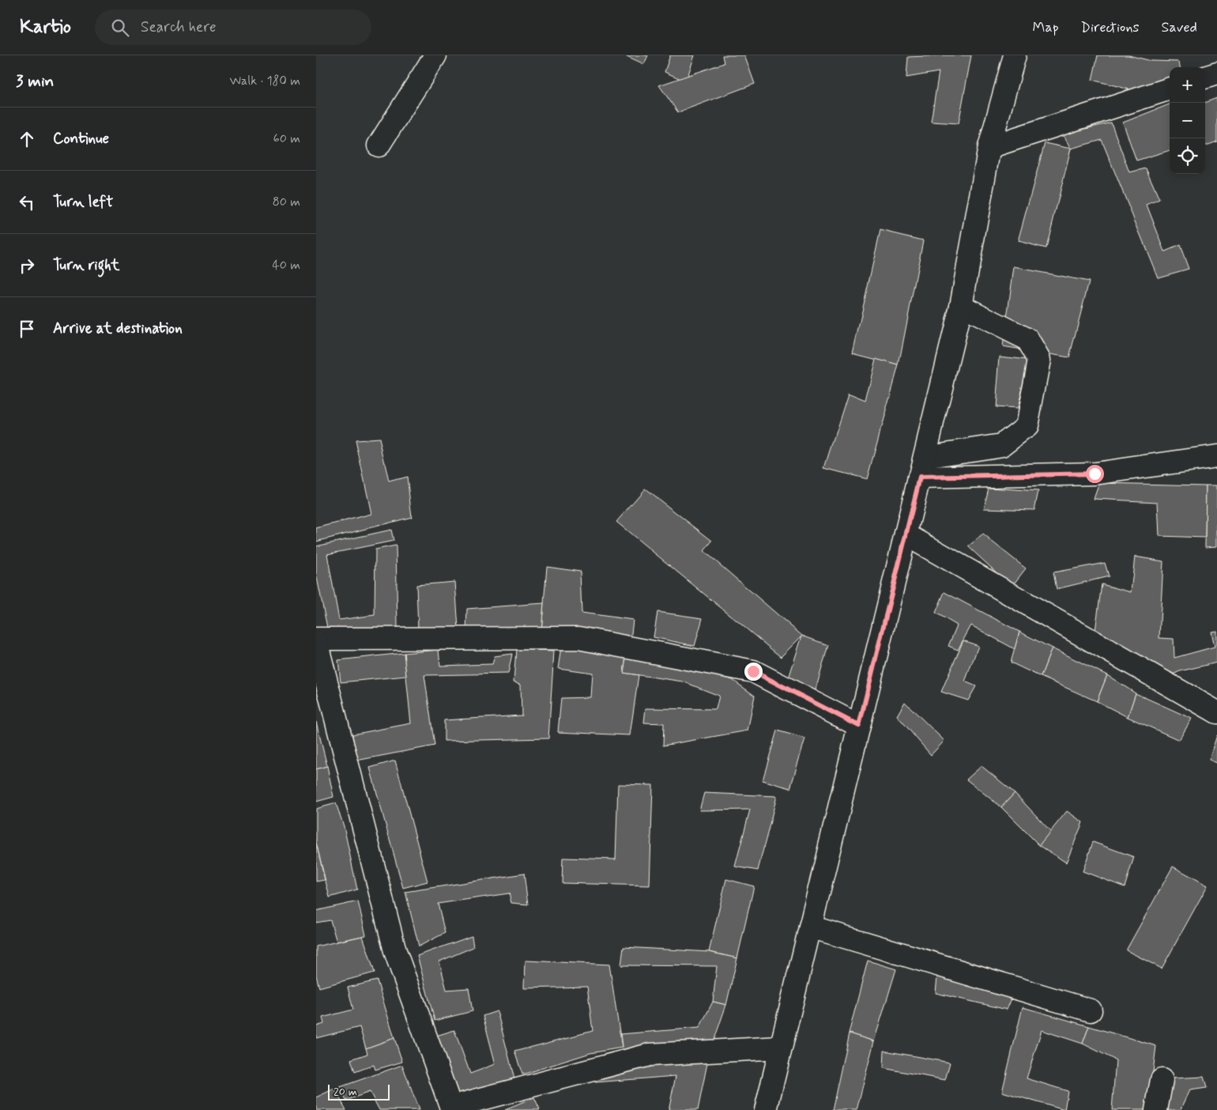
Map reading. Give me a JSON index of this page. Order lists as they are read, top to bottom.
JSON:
{
  "scale_bar": "20 m",
  "page": {
    "header": "Kartio",
    "search": "Search here",
    "nav": ["Map", "Directions", "Saved"],
    "heading": ["3 min", "Walk · 180 m"],
    "map_buttons": ["+", "−"],
    "list": [
      ["Continue", "60 m"],
      ["Turn left", "80 m"],
      ["Turn right", "40 m"],
      "Arrive at destination"
    ],
    "scale": "20 m"
  }
}
